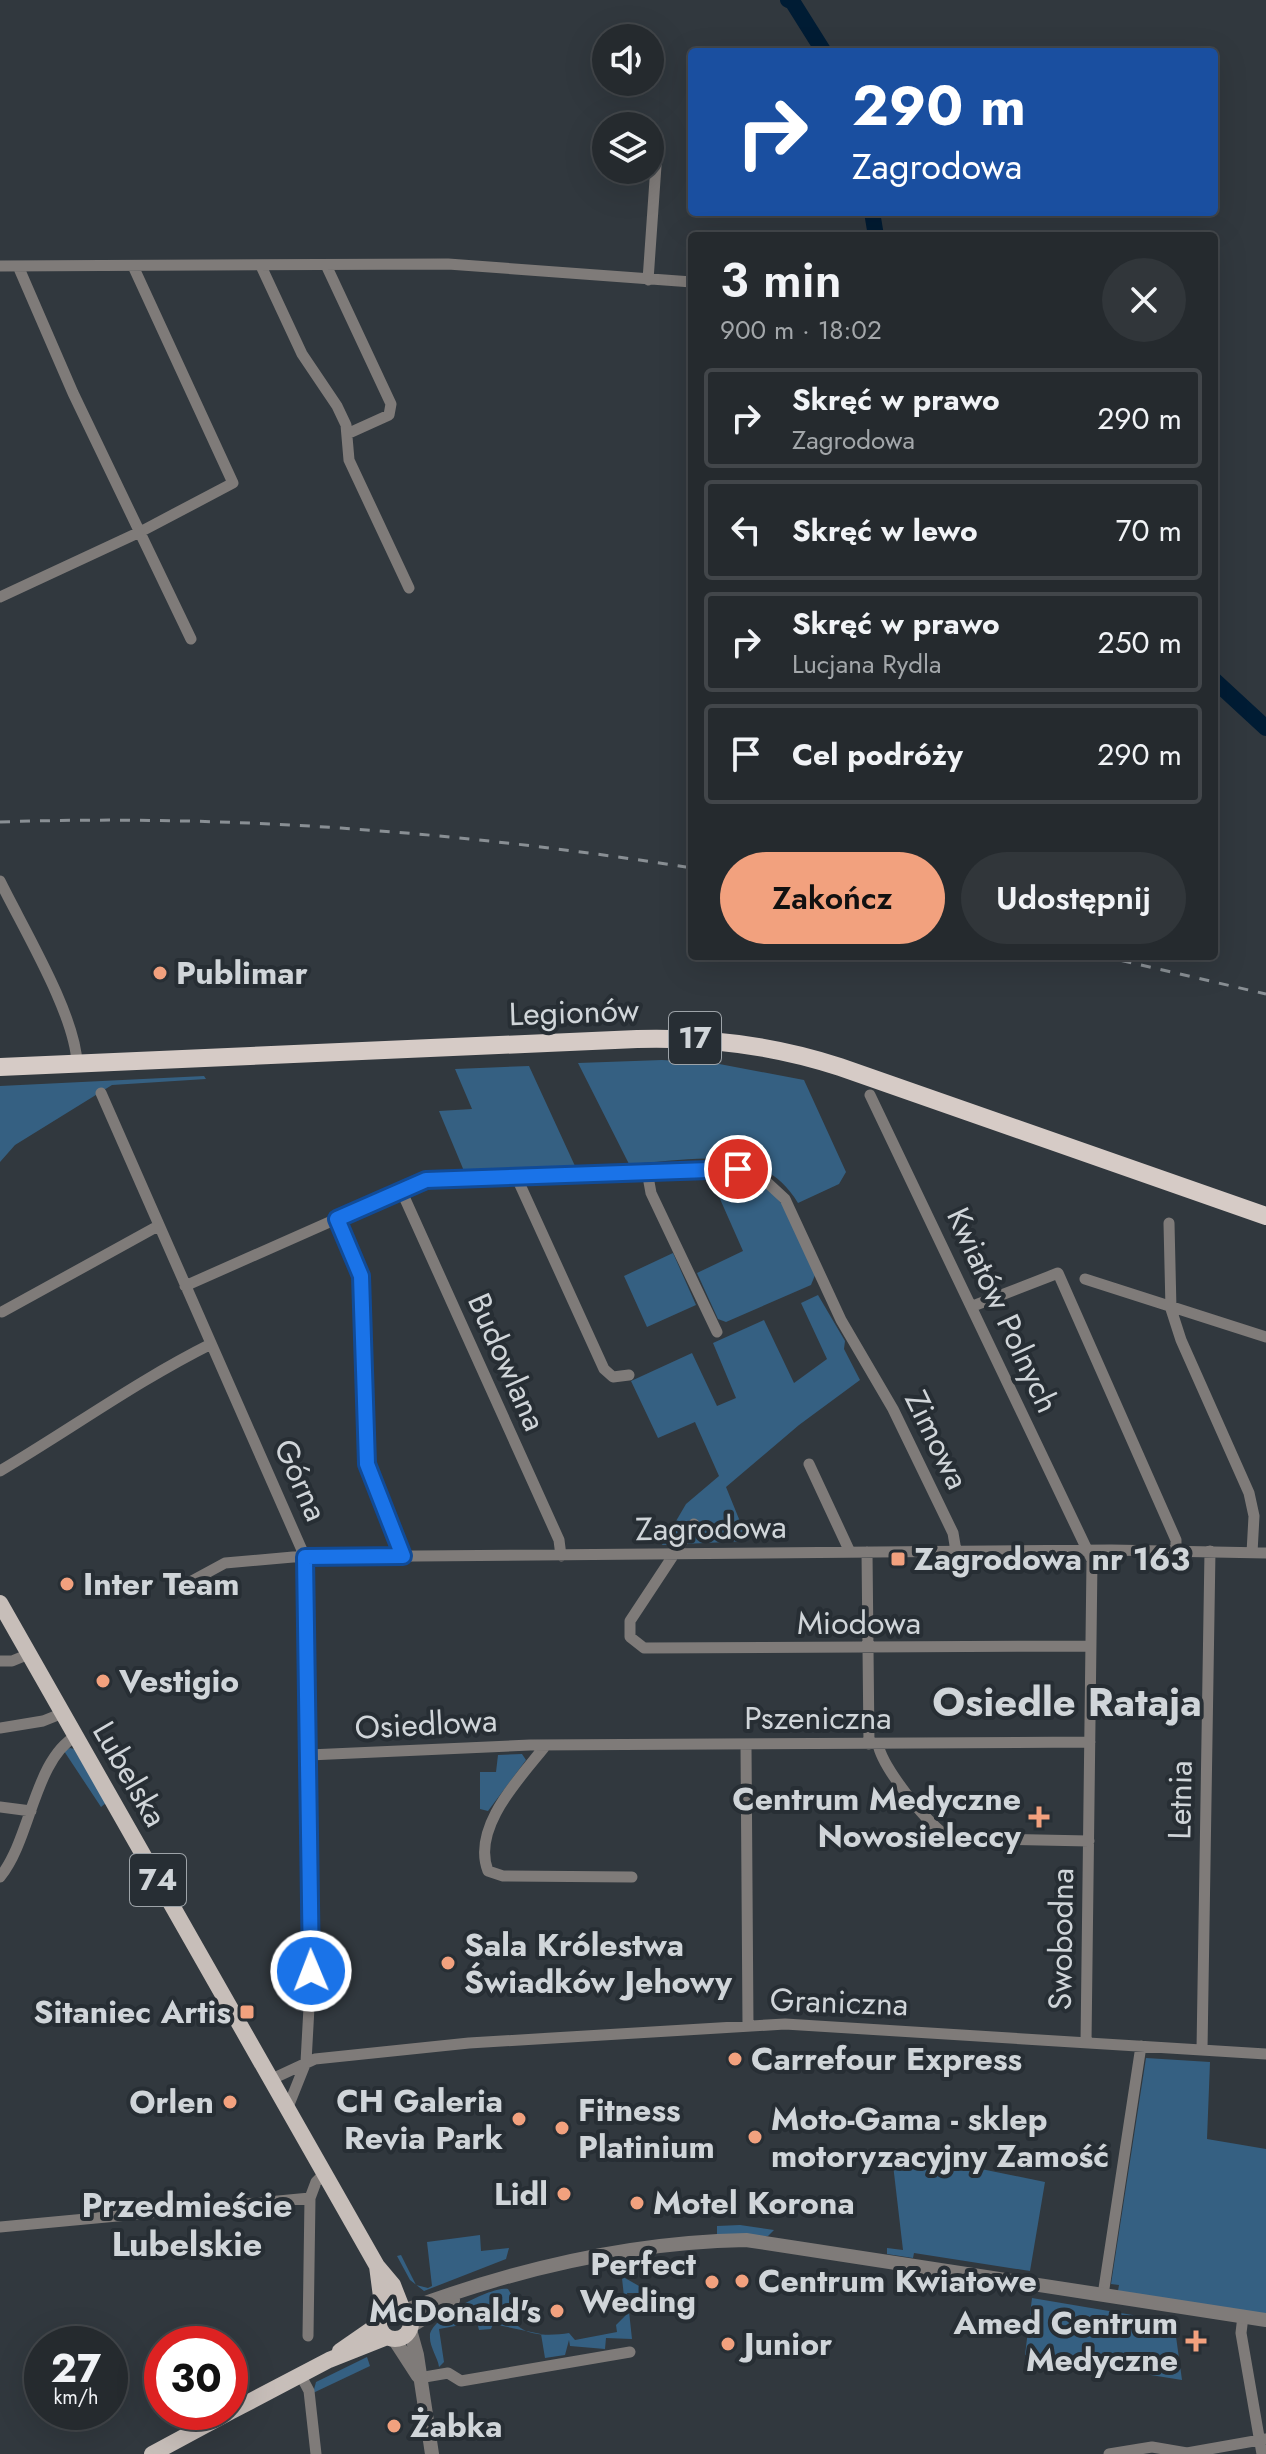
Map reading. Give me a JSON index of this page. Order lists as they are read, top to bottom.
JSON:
{
  "streets": {
    "highway": ["Legionów", "17"],
    "main road": ["Lubelska", "74"],
    "street": [
      "Kwiatów Polnych",
      "Budowlana",
      "Zimowa",
      "Górna",
      "Zagrodowa",
      "Miodowa",
      "Pszeniczna",
      "Osiedlowa",
      "Letnia",
      "Swobodna",
      "Graniczna"
    ]
  },
  "crossings": [
    ["Kwiatów Polnych", "Zagrodowa"],
    ["Kwiatów Polnych", "Swobodna"],
    ["Budowlana", "Zimowa"],
    ["Budowlana", "Zagrodowa"],
    ["Zimowa", "Górna"],
    ["Zimowa", "Zagrodowa"],
    ["Górna", "Zagrodowa"],
    ["Górna", "Osiedlowa"],
    ["Górna", "Lubelska"],
    ["Górna", "Graniczna"],
    ["Zagrodowa", "Miodowa"],
    ["Zagrodowa", "Letnia"],
    ["Zagrodowa", "Swobodna"],
    ["Miodowa", "Swobodna"],
    ["Pszeniczna", "Osiedlowa"],
    ["Pszeniczna", "Swobodna"],
    ["Lubelska", "Graniczna"],
    ["Letnia", "Graniczna"],
    ["Swobodna", "Graniczna"]
  ],
  "districts": ["Osiedle Rataja", "Przedmieście Lubelskie"],
  "places": {
    "other": [
      "Publimar",
      "Inter Team",
      "Vestigio",
      "Sala Królestwa Świadków Jehowy",
      "Carrefour Express",
      "Orlen",
      "CH Galeria Revia Park",
      "Fitness Platinium",
      "Moto-Gama - sklep motoryzacyjny Zamość",
      "Lidl",
      "Motel Korona",
      "Centrum Kwiatowe",
      "Perfect Weding",
      "McDonald's",
      "Junior",
      "Żabka"
    ],
    "transit": ["Zagrodowa nr 163", "Sitaniec Artis"],
    "health": ["Centrum Medyczne Nowosieleccy", "Amed Centrum Medyczne"]
  },
  "page": {
    "turn": ["290 m", "Zagrodowa"],
    "heading": ["3 min", "900 m · 18:02"],
    "list": [
      {
        "name": "Skręć w prawo",
        "note": "Zagrodowa",
        "value": "290 m"
      },
      {
        "name": "Skręć w lewo",
        "value": "70 m"
      },
      {
        "name": "Skręć w prawo",
        "note": "Lucjana Rydla",
        "value": "250 m"
      },
      {
        "name": "Cel podróży",
        "value": "290 m"
      }
    ],
    "buttons": ["Zakończ", "Udostępnij"],
    "speed": "27 km/h",
    "limit": "30"
  }
}
